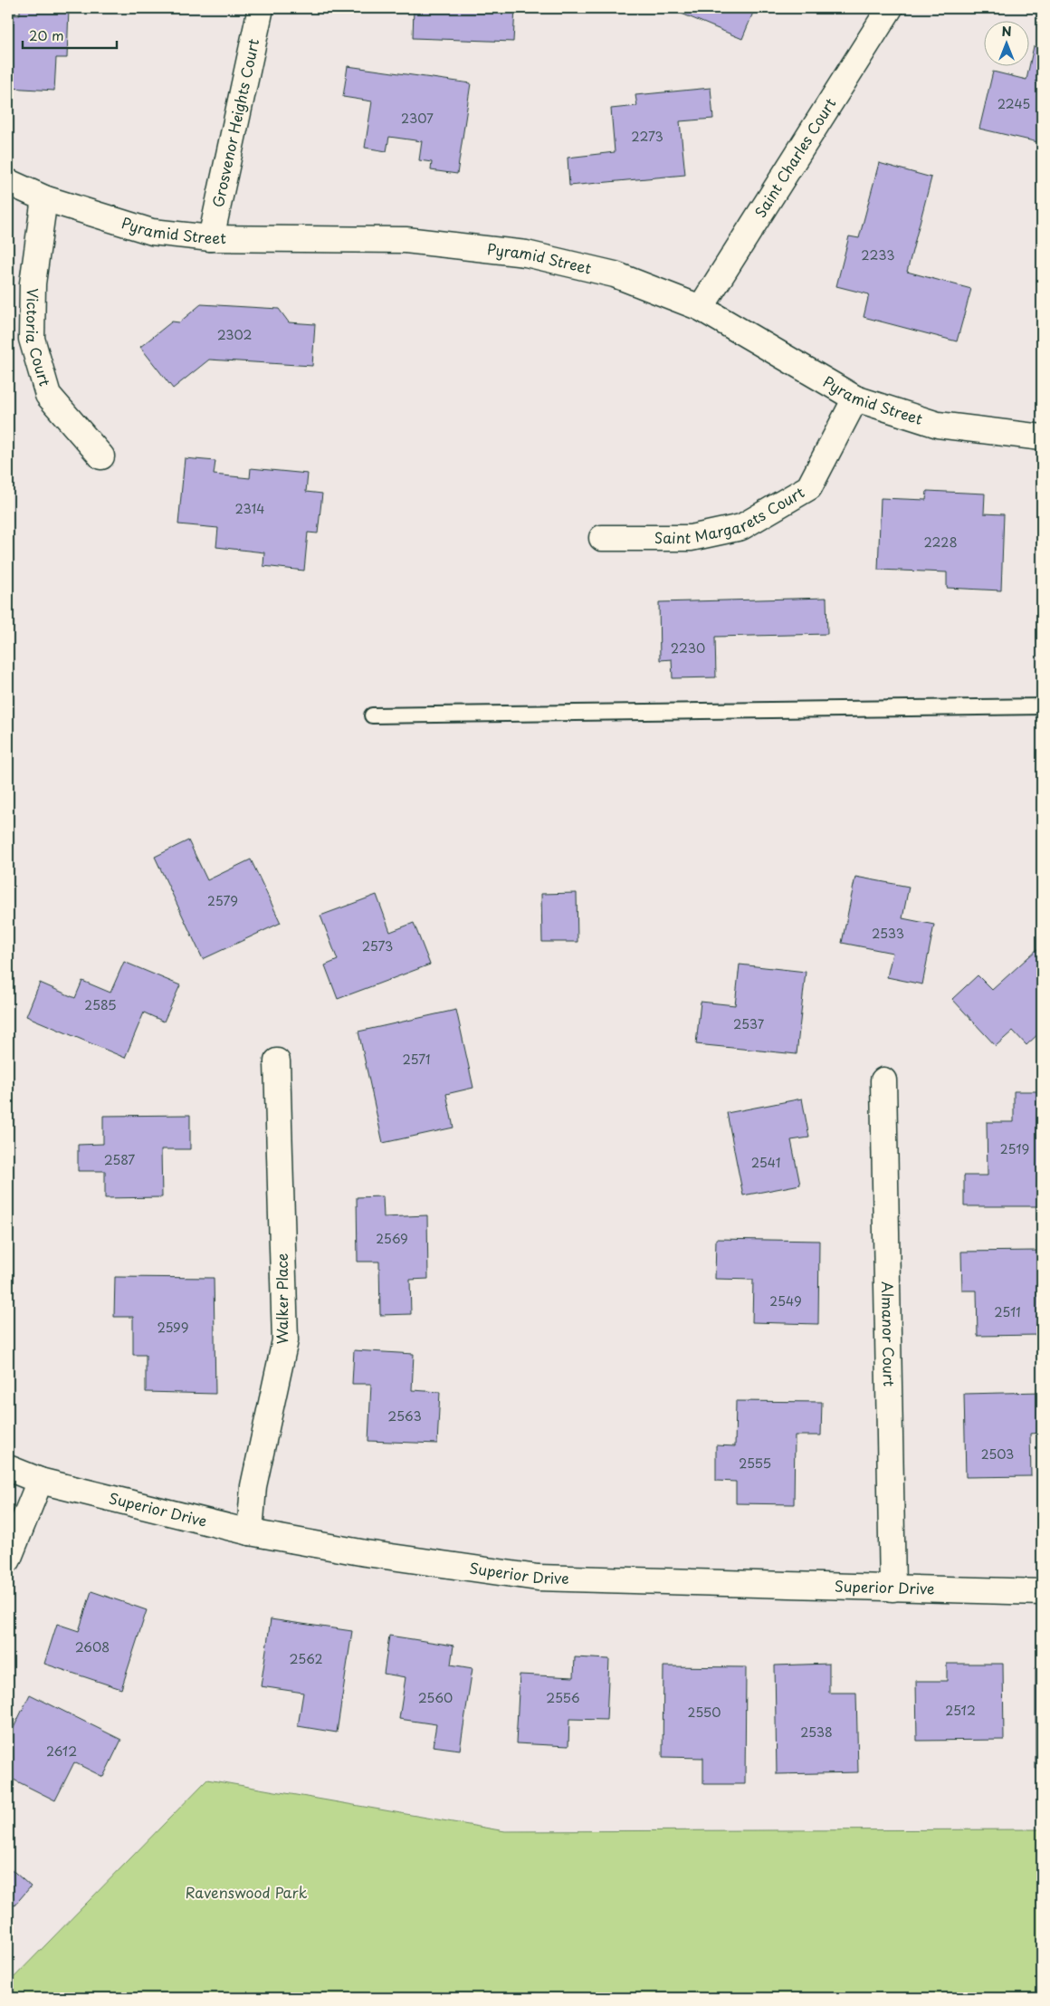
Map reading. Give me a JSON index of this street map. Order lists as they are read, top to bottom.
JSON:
{
  "streets": {
    "street": [
      "Grosvenor Heights Court",
      "Saint Charles Court",
      "Pyramid Street",
      "Victoria Court",
      "Saint Margarets Court",
      "Walker Place",
      "Almanor Court",
      "Superior Drive"
    ]
  },
  "crossings": [
    ["Grosvenor Heights Court", "Pyramid Street"],
    ["Saint Charles Court", "Pyramid Street"],
    ["Pyramid Street", "Victoria Court"],
    ["Pyramid Street", "Saint Margarets Court"],
    ["Walker Place", "Superior Drive"],
    ["Almanor Court", "Superior Drive"]
  ],
  "parks": ["Ravenswood Park"],
  "house_numbers": [
    "2245",
    "2307",
    "2273",
    "2233",
    "2302",
    "2314",
    "2228",
    "2230",
    "2579",
    "2533",
    "2573",
    "2585",
    "2537",
    "2571",
    "2519",
    "2587",
    "2541",
    "2569",
    "2549",
    "2511",
    "2599",
    "2563",
    "2503",
    "2555",
    "2608",
    "2562",
    "2560",
    "2556",
    "2512",
    "2550",
    "2538",
    "2612"
  ],
  "scale_bar": "20 m",
  "north": "top"
}
